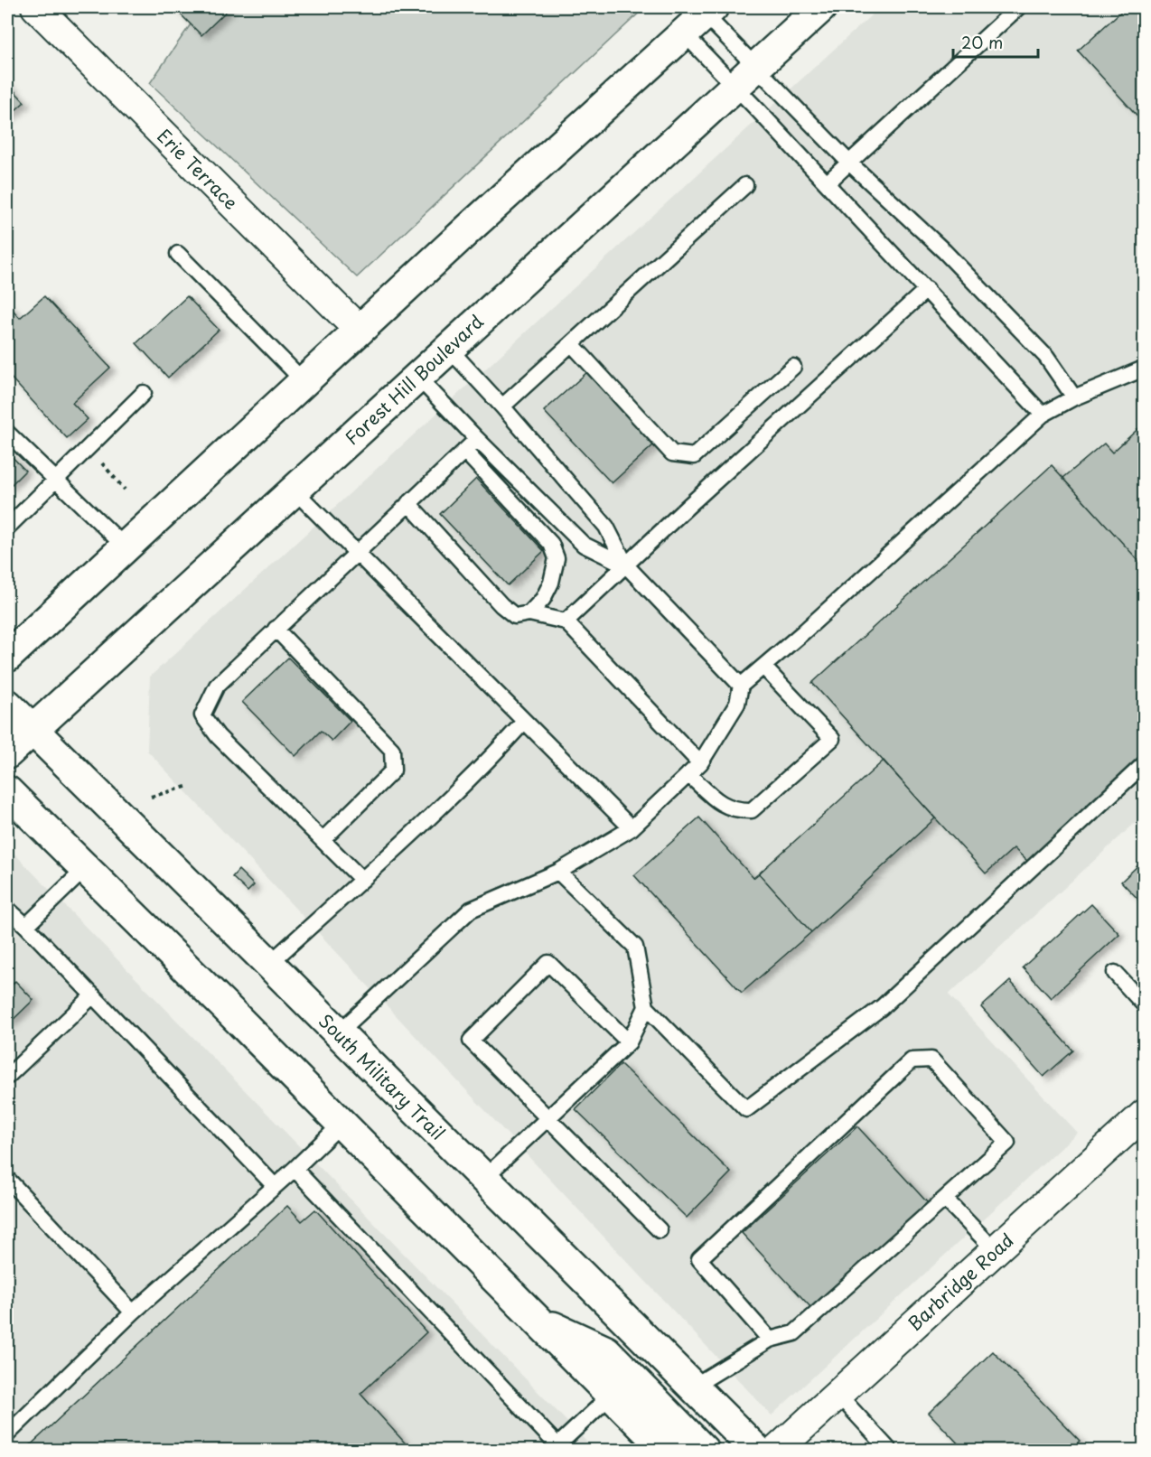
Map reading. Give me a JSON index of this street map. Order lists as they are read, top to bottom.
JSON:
{
  "streets": {
    "main road": ["Forest Hill Boulevard", "South Military Trail"],
    "street": ["Erie Terrace", "Barbridge Road"]
  },
  "crossings": [
    ["Forest Hill Boulevard", "South Military Trail"]
  ],
  "scale_bar": "20 m"
}
